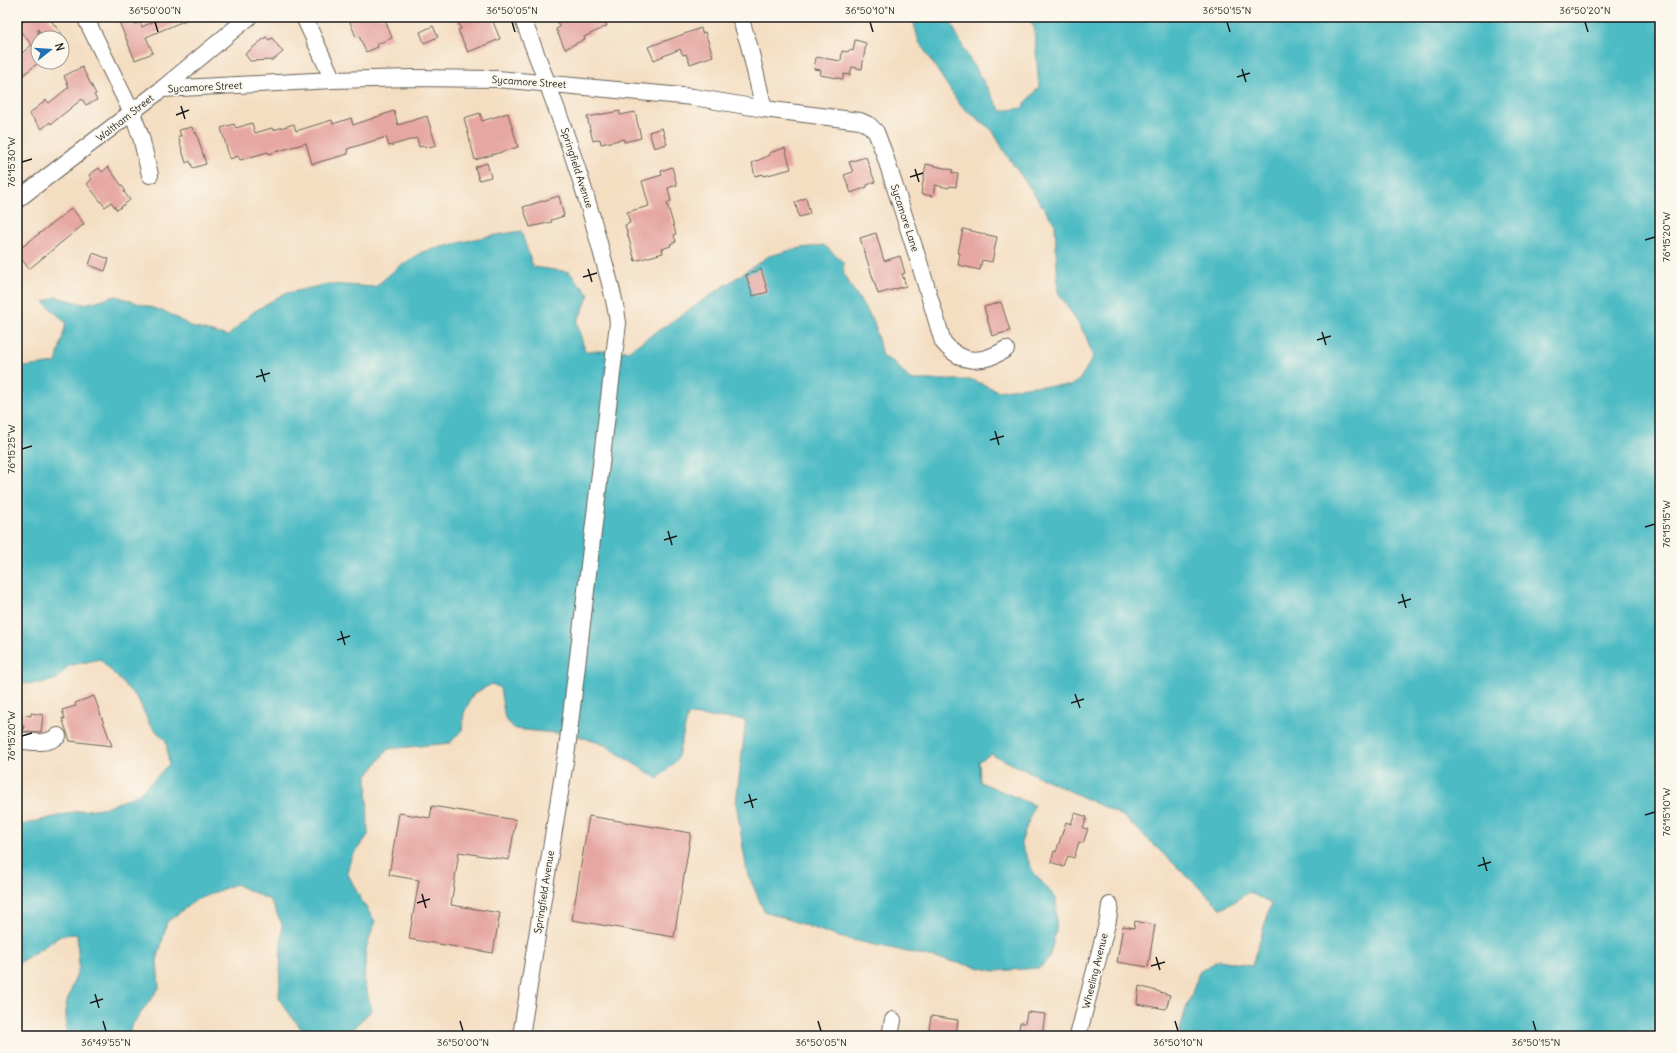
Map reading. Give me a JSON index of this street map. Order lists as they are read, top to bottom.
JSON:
{
  "streets": {
    "street": [
      "Sycamore Street",
      "Waltham Street",
      "Springfield Avenue",
      "Sycamore Lane",
      "Wheeling Avenue"
    ]
  },
  "crossings": [
    ["Sycamore Street", "Waltham Street"],
    ["Sycamore Street", "Springfield Avenue"],
    ["Sycamore Street", "Sycamore Lane"]
  ],
  "north": "right",
  "coordinates": [
    "36°50'00\"N",
    "36°50'05\"N",
    "36°50'10\"N",
    "36°50'15\"N",
    "36°50'20\"N",
    "76°15'30\"W",
    "76°15'20\"W",
    "76°15'25\"W",
    "76°15'15\"W",
    "76°15'10\"W",
    "36°49'55\"N"
  ]
}
